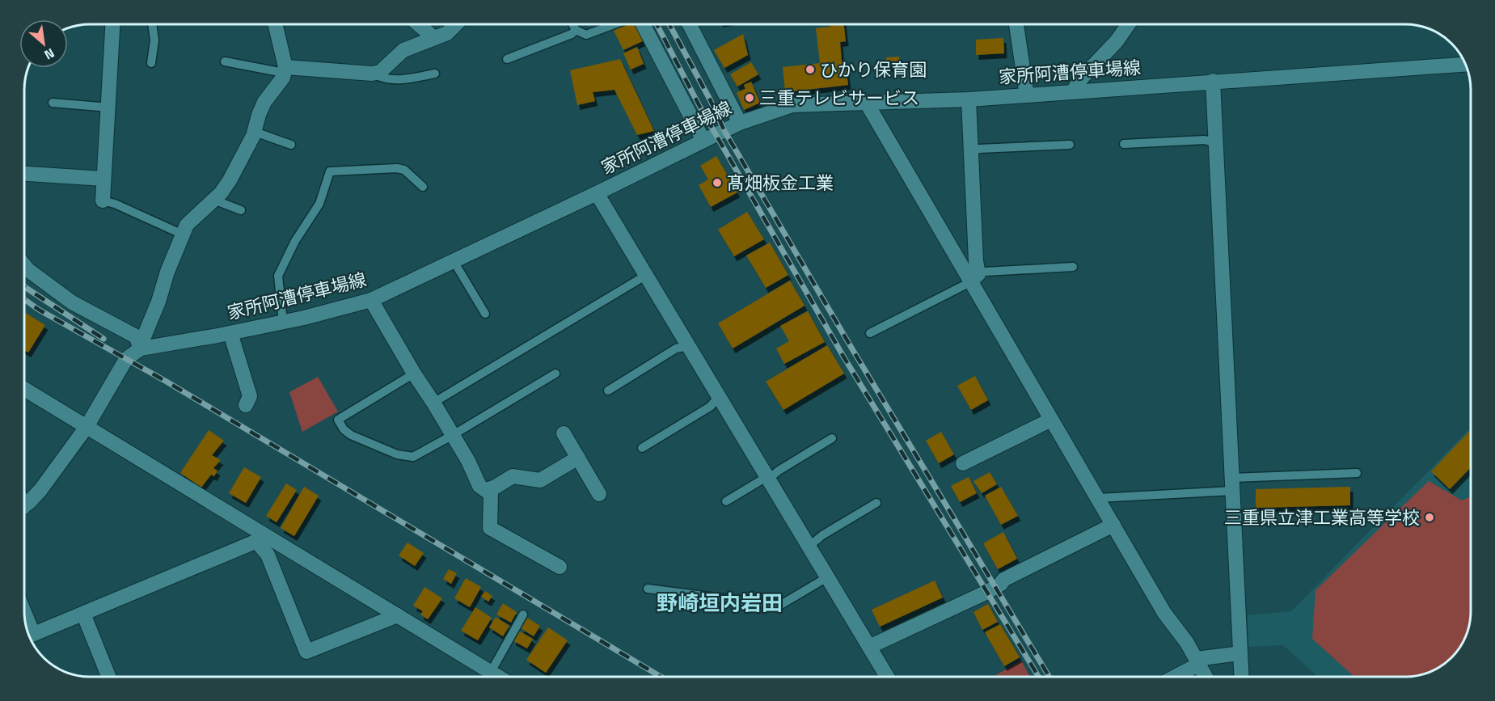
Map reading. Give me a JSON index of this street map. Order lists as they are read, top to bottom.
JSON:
{
  "streets": {
    "street": ["家所阿漕停車場線"]
  },
  "districts": ["野崎垣内岩田"],
  "places": [
    "ひかり保育園",
    "三重テレビサービス",
    "髙畑板金工業",
    "三重県立津工業高等学校"
  ],
  "north": "bottom right"
}
